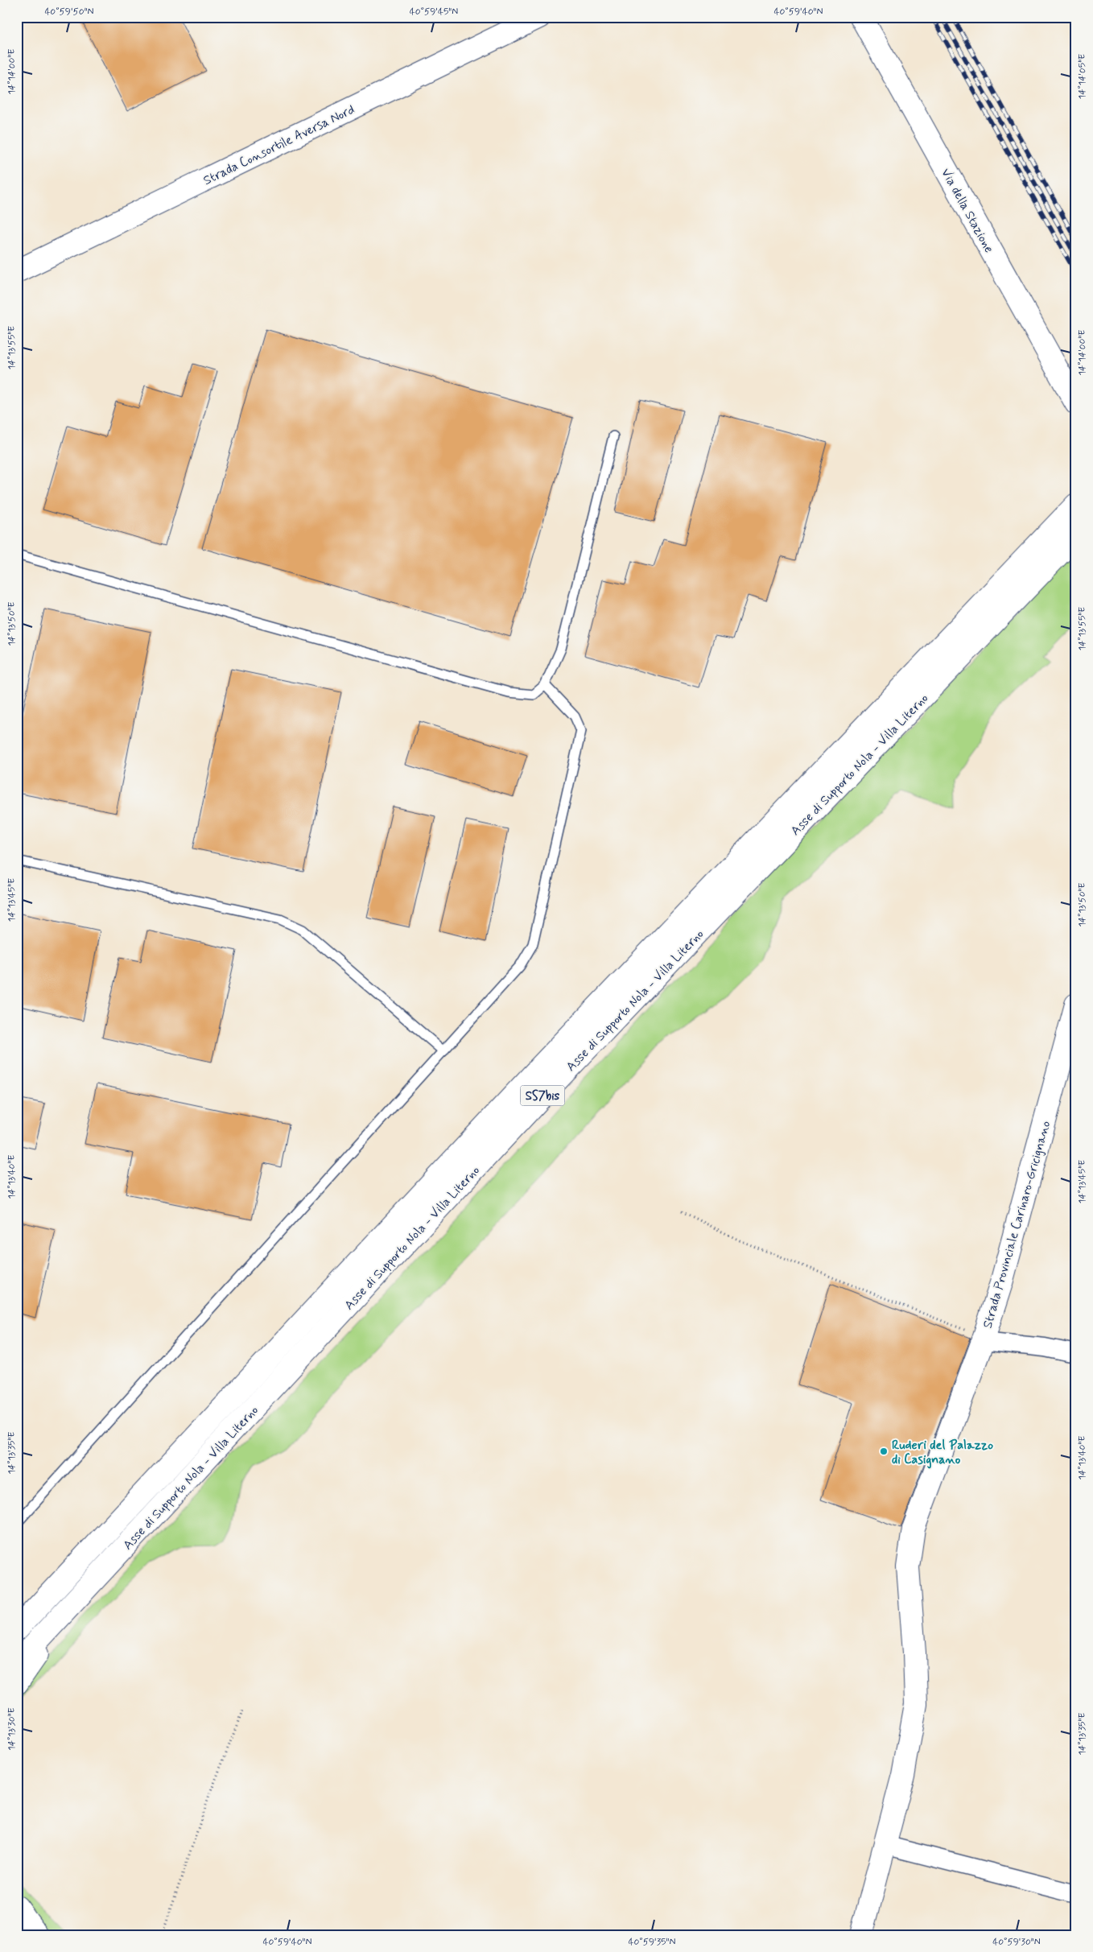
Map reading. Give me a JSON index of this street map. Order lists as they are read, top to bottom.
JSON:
{
  "streets": {
    "main road": [
      "Strada Consortile Aversa Nord",
      "Via della Stazione",
      "Asse di Supporto Nola - Villa Literno",
      "SS7bis",
      "Strada Provinciale Carinaro-Gricignano"
    ]
  },
  "places": ["Ruderi del Palazzo di Casignano"],
  "coordinates": [
    "40°59'50\"N",
    "40°59'45\"N",
    "40°59'40\"N",
    "14°14'00\"E",
    "14°14'05\"E",
    "14°13'55\"E",
    "14°13'50\"E",
    "14°13'45\"E",
    "14°13'40\"E",
    "14°13'35\"E",
    "14°13'30\"E",
    "40°59'35\"N",
    "40°59'30\"N"
  ]
}
